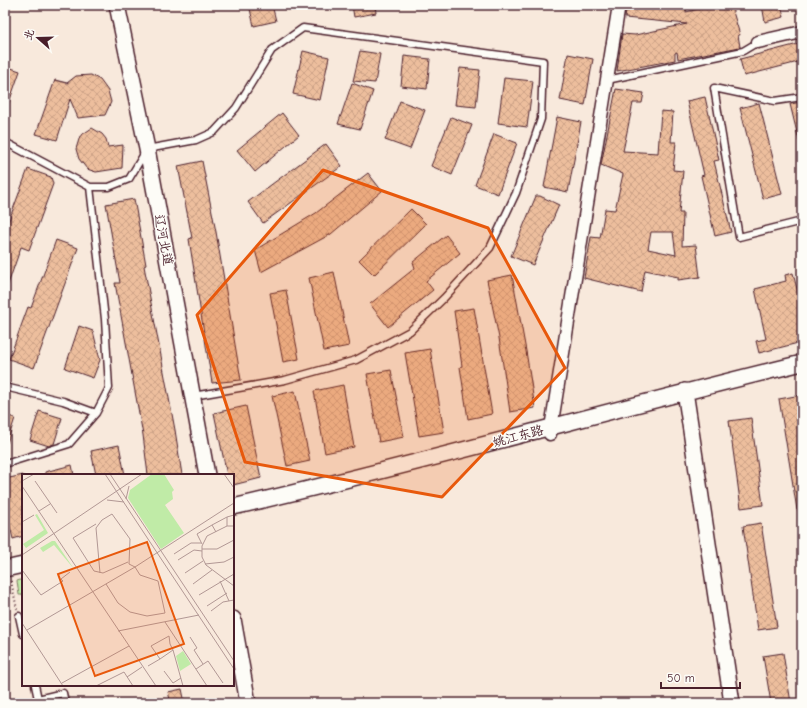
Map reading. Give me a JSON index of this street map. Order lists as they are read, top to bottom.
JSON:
{
  "streets": {
    "street": ["辽河北道", "姚江东路"]
  },
  "scale_bar": "50 m",
  "north": "left"
}
